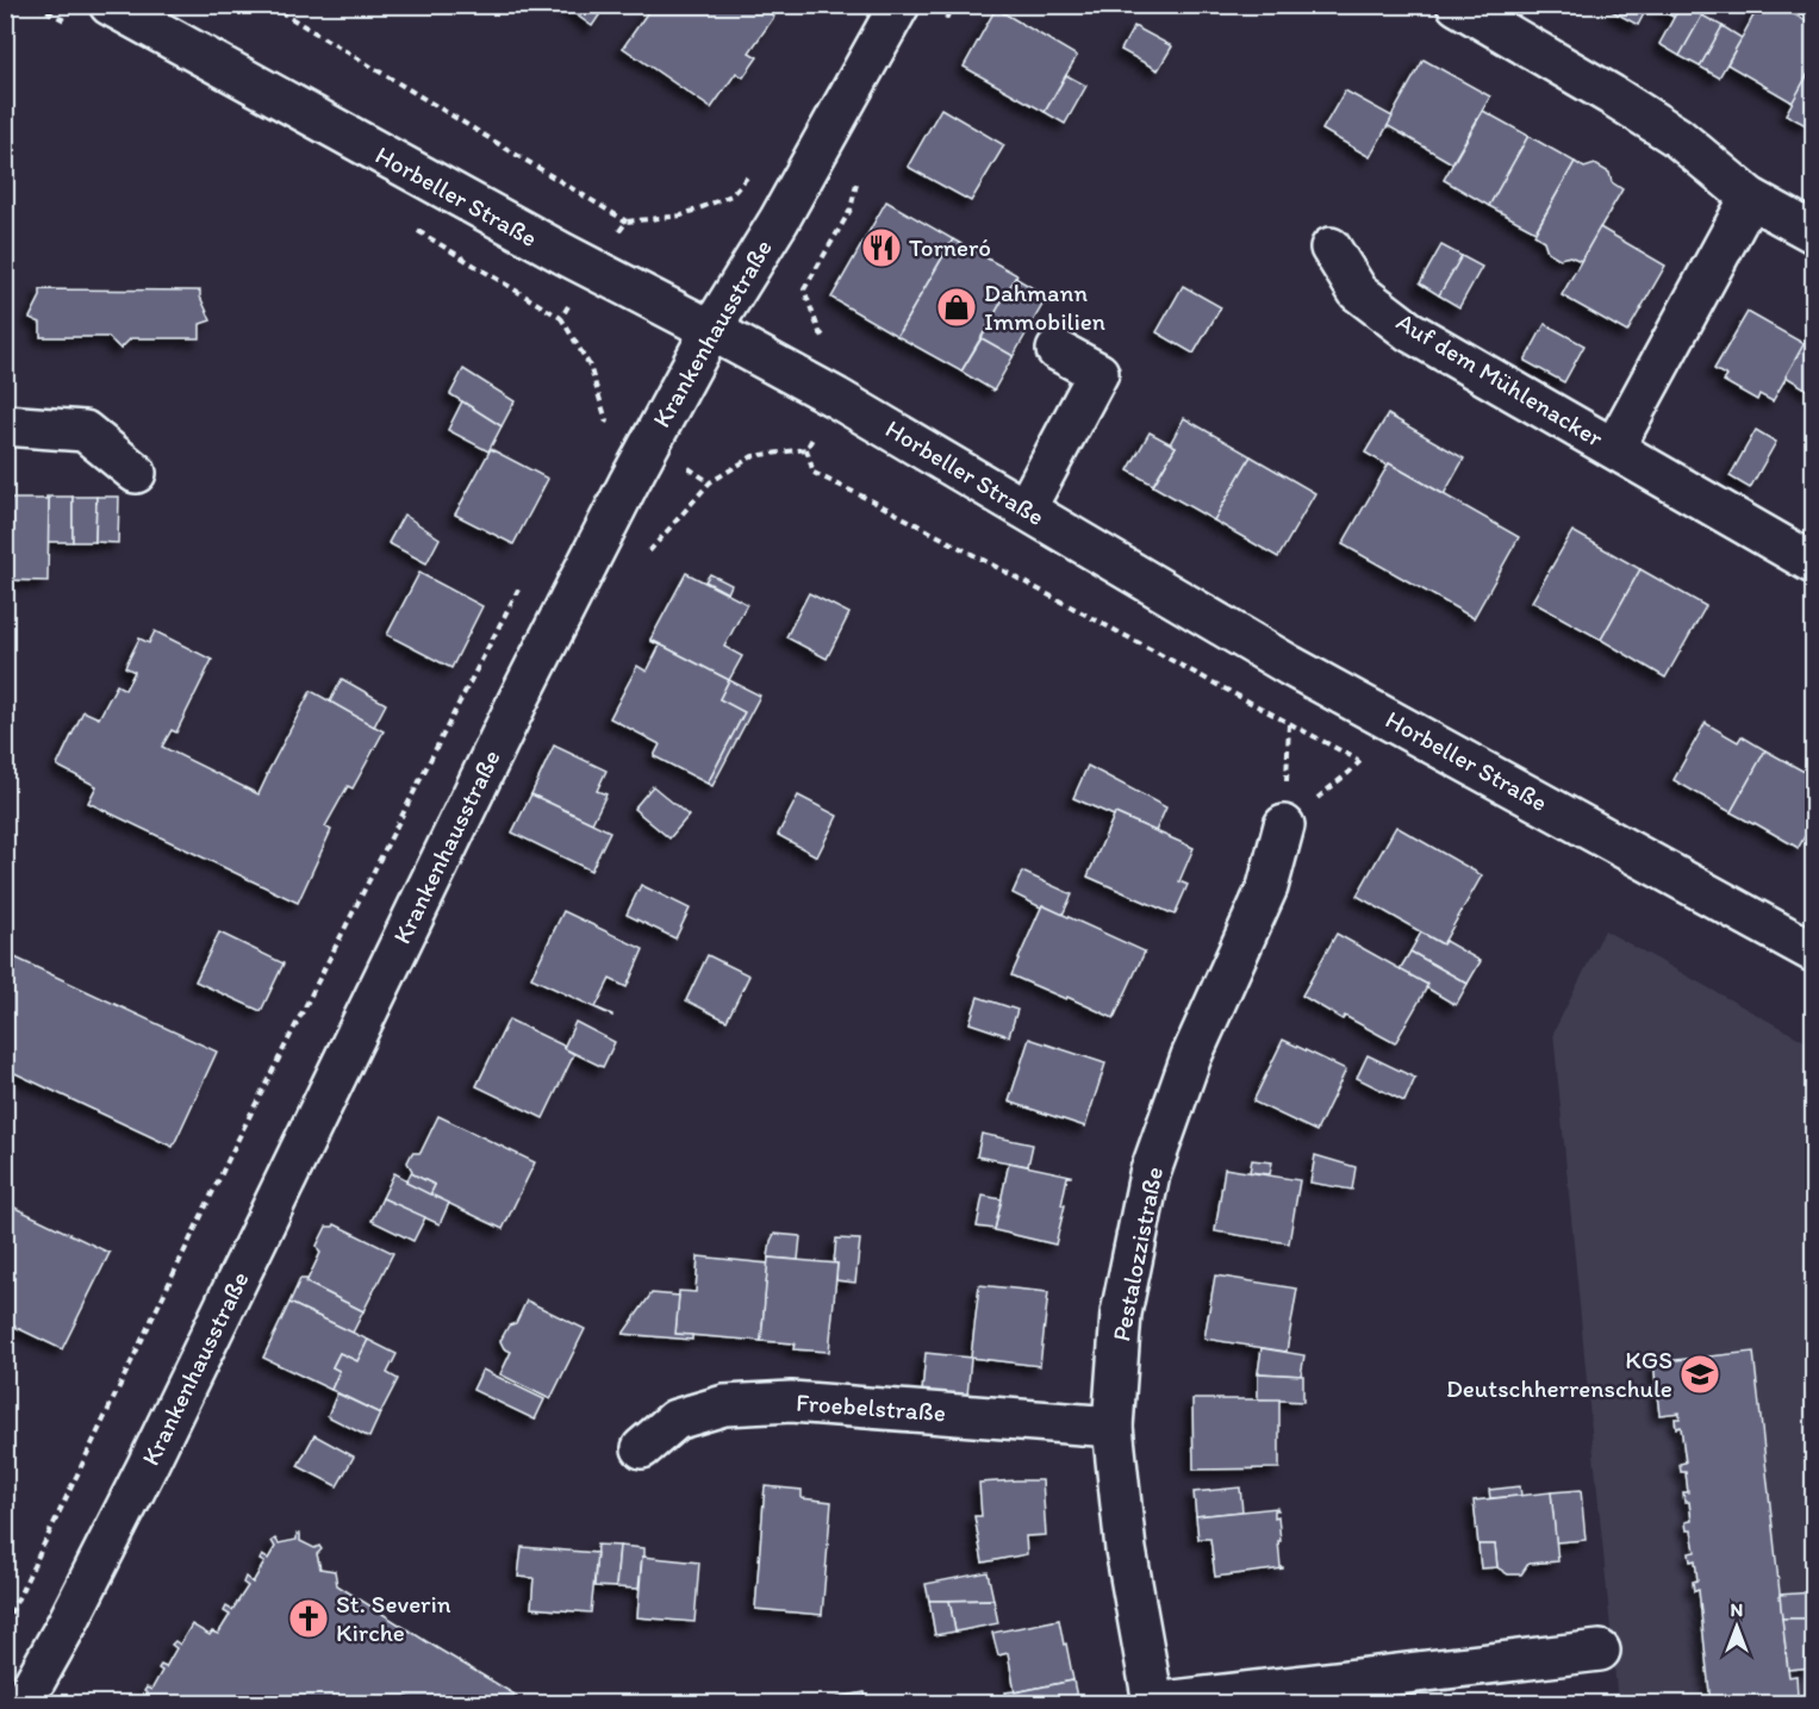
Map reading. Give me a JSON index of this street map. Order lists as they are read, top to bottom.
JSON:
{
  "streets": {
    "street": [
      "Horbeller Straße",
      "Krankenhausstraße",
      "Auf dem Mühlenacker",
      "Pestalozzistraße",
      "Froebelstraße"
    ]
  },
  "crossings": [
    ["Horbeller Straße", "Krankenhausstraße"],
    ["Pestalozzistraße", "Froebelstraße"]
  ],
  "places": {
    "restaurant": ["Torneró"],
    "shop": ["Dahmann Immobilien"],
    "school or university": ["KGS Deutschherrenschule"],
    "church": ["St. Severin Kirche"]
  },
  "north": "top"
}
